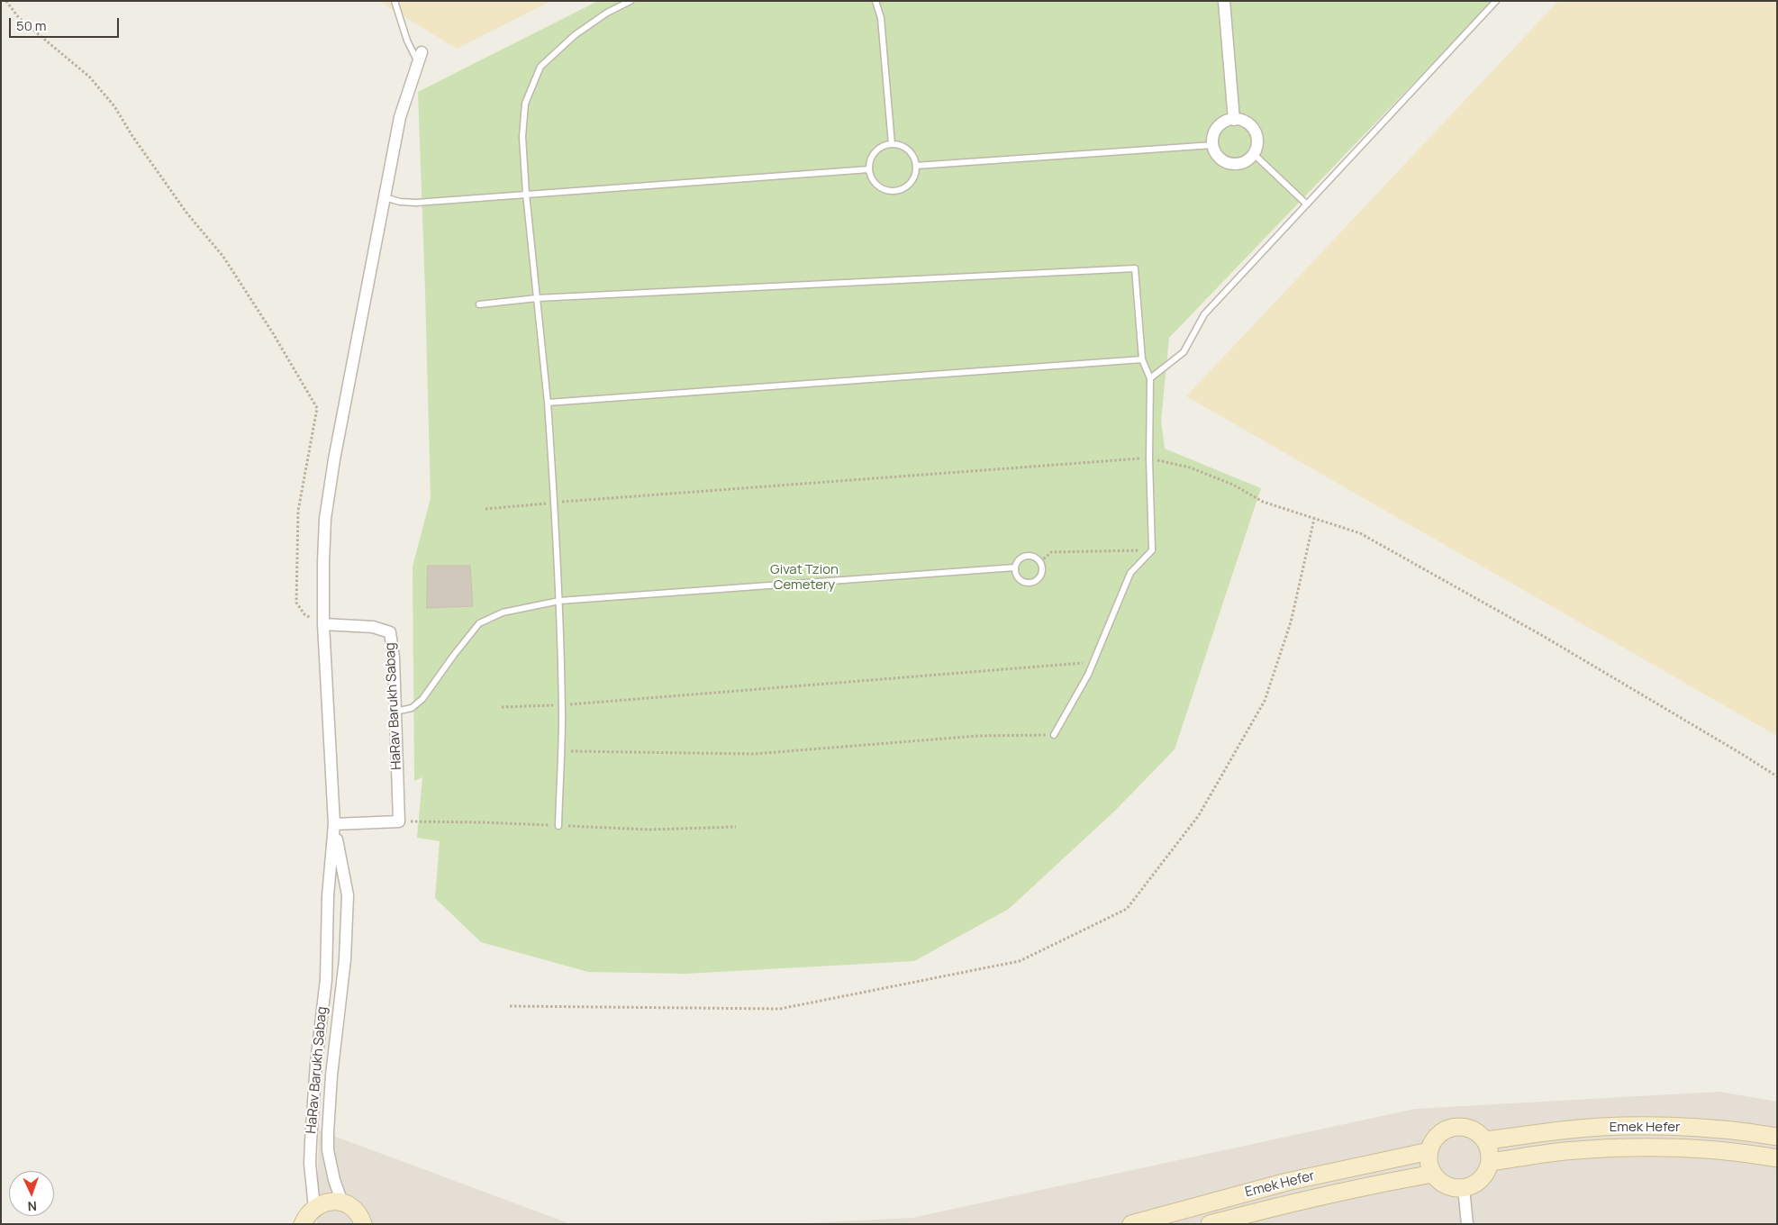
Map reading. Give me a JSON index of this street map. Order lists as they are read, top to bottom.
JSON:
{
  "streets": {
    "street": ["HaRav Barukh Sabag", "Emek Hefer"]
  },
  "parks": ["Givat Tzion Cemetery"],
  "scale_bar": "50 m",
  "north": "bottom"
}
